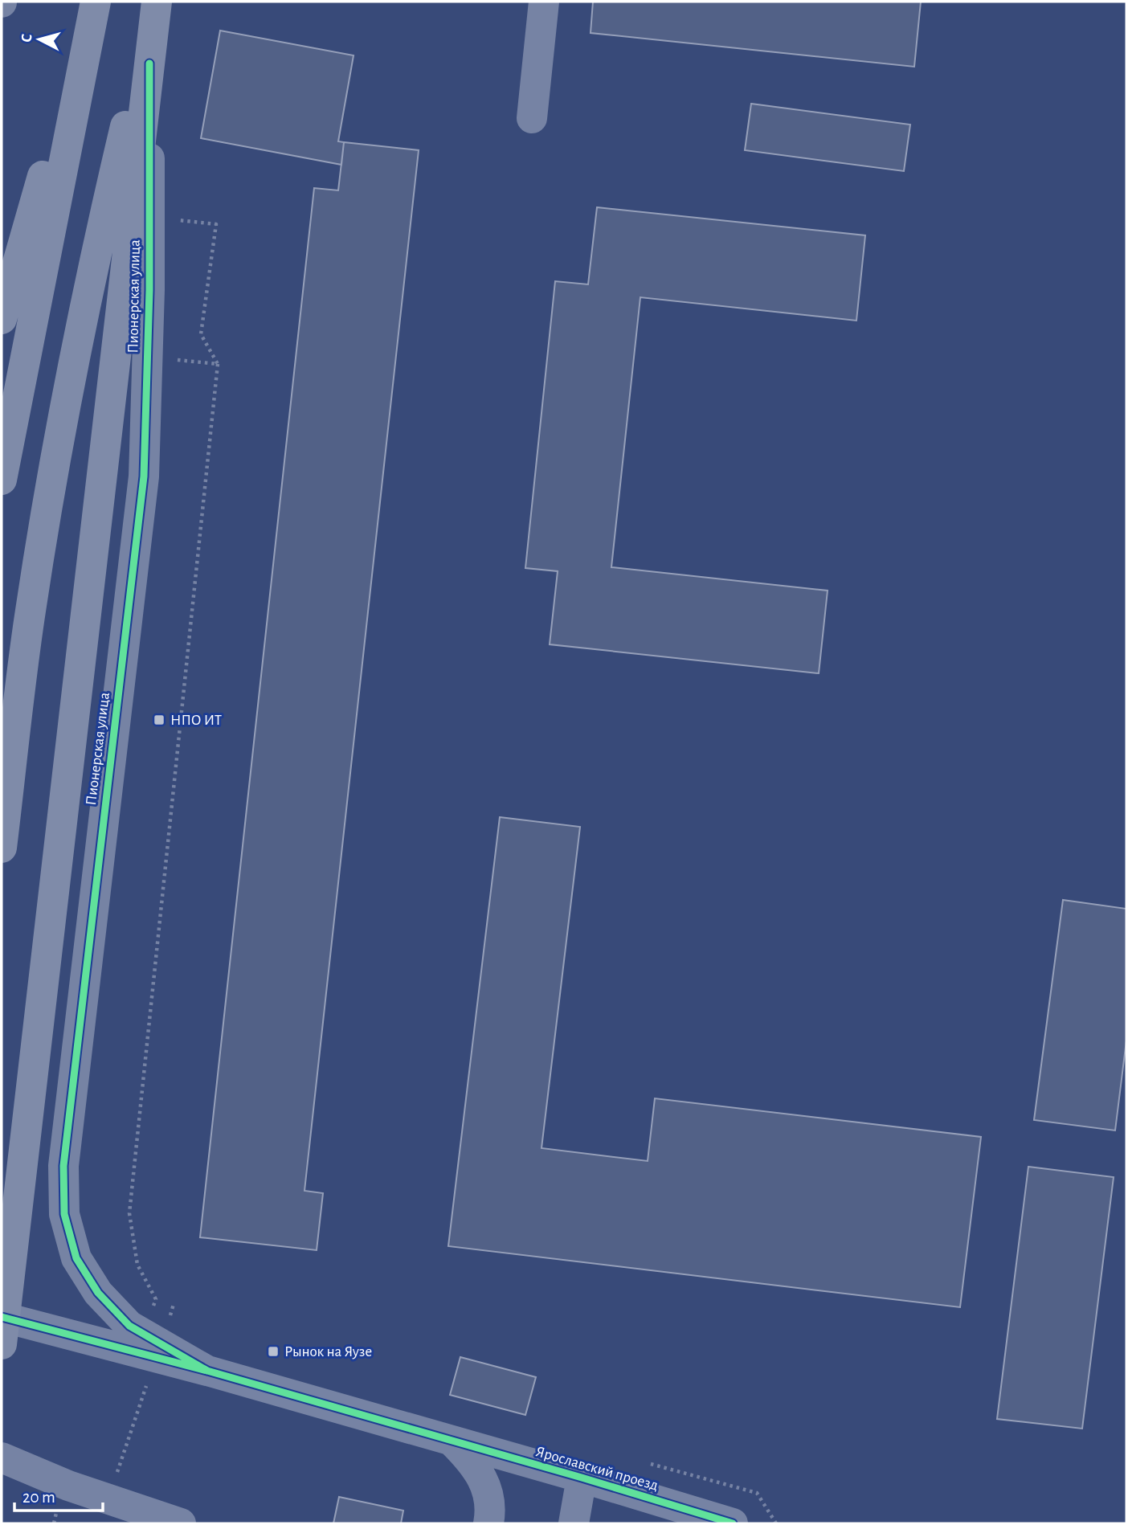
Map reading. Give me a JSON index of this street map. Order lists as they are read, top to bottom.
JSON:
{
  "streets": {
    "main road": ["Пионерская улица"],
    "street": ["Ярославский проезд"]
  },
  "crossings": [
    ["Пионерская улица", "Ярославский проезд"]
  ],
  "places": {
    "transit": ["НПО ИТ", "Рынок на Яузе"]
  },
  "scale_bar": "20 m",
  "north": "left"
}
